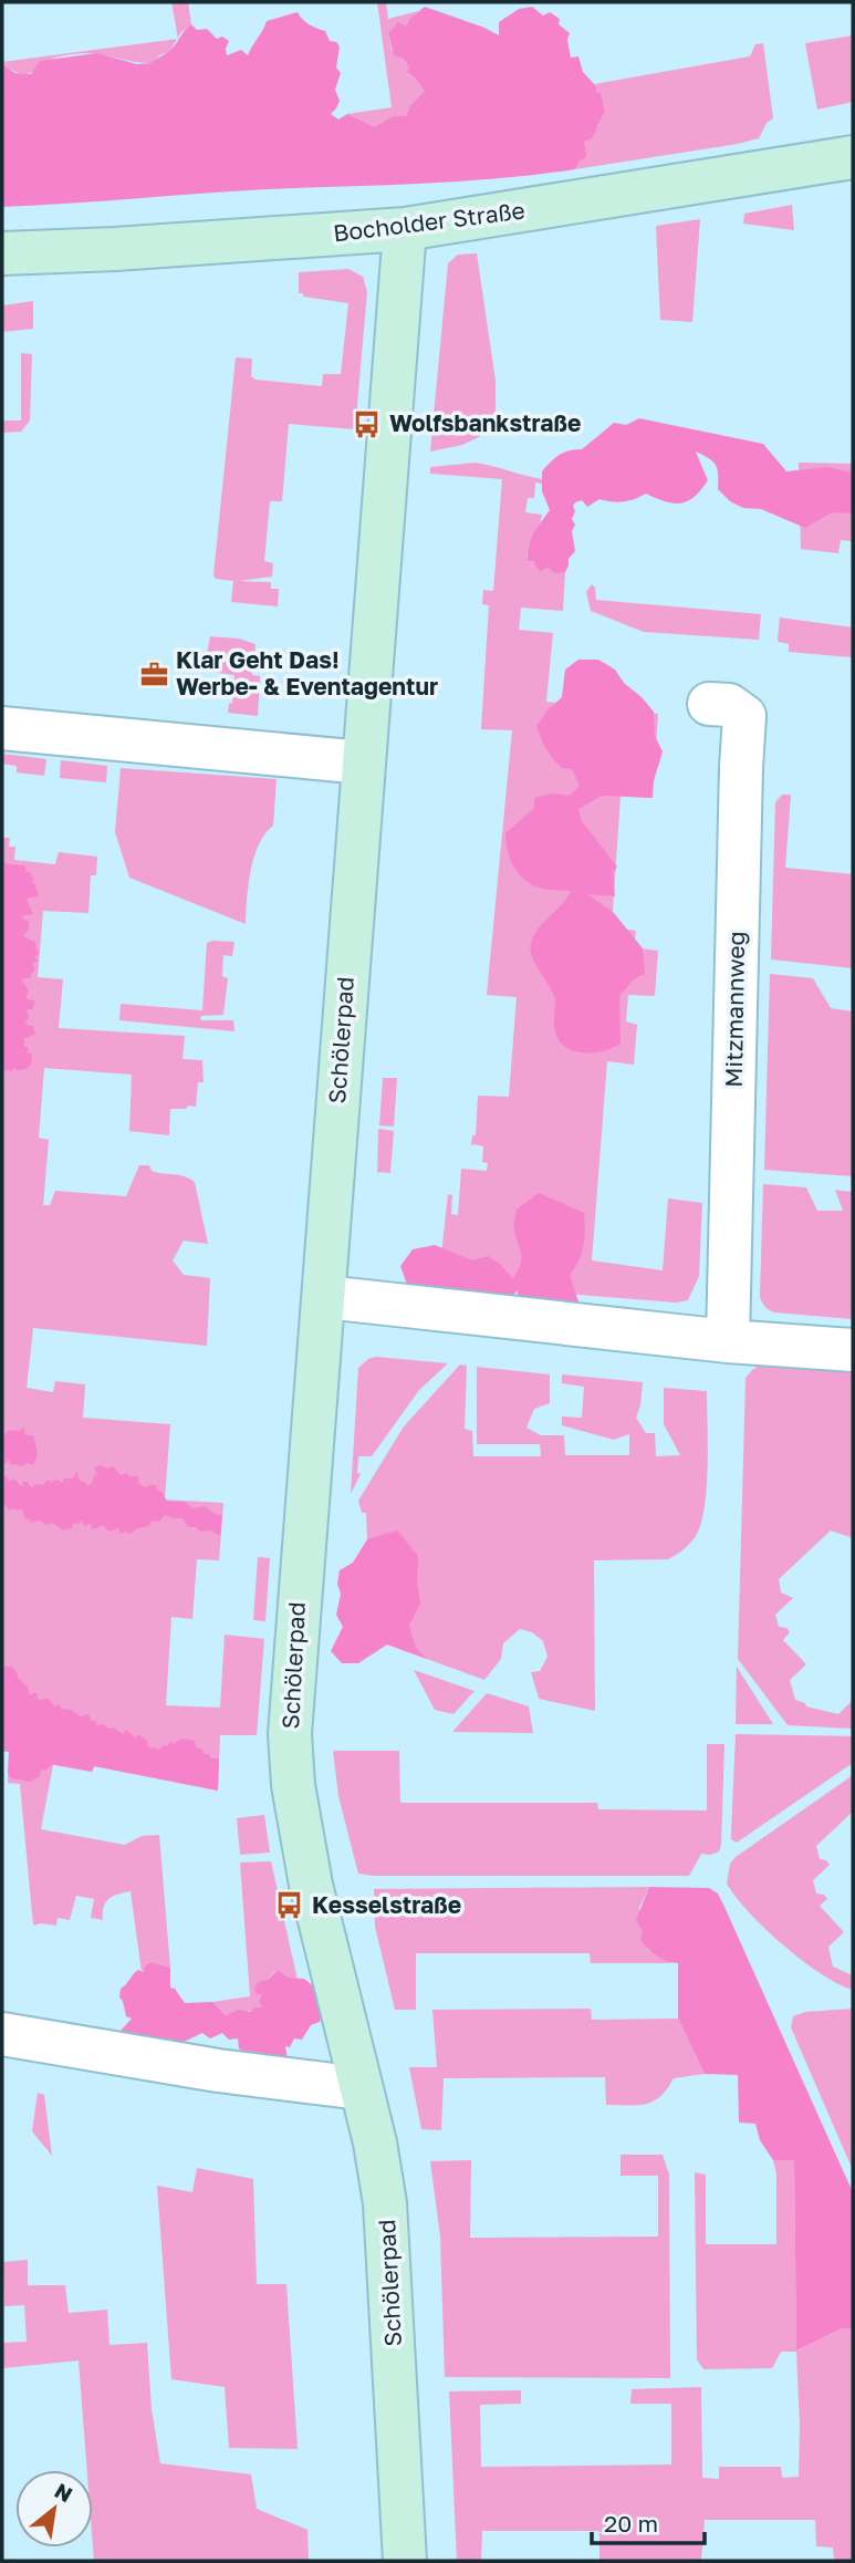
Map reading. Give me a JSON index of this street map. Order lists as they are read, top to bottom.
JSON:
{
  "streets": {
    "street": ["Bocholder Straße", "Mitzmannweg", "Schölerpad"]
  },
  "crossings": [
    ["Bocholder Straße", "Schölerpad"]
  ],
  "places": {
    "bus stop": ["Wolfsbankstraße", "Kesselstraße"],
    "office": ["Klar Geht Das! Werbe- & Eventagentur"]
  },
  "scale_bar": "20 m",
  "north": "top right"
}
